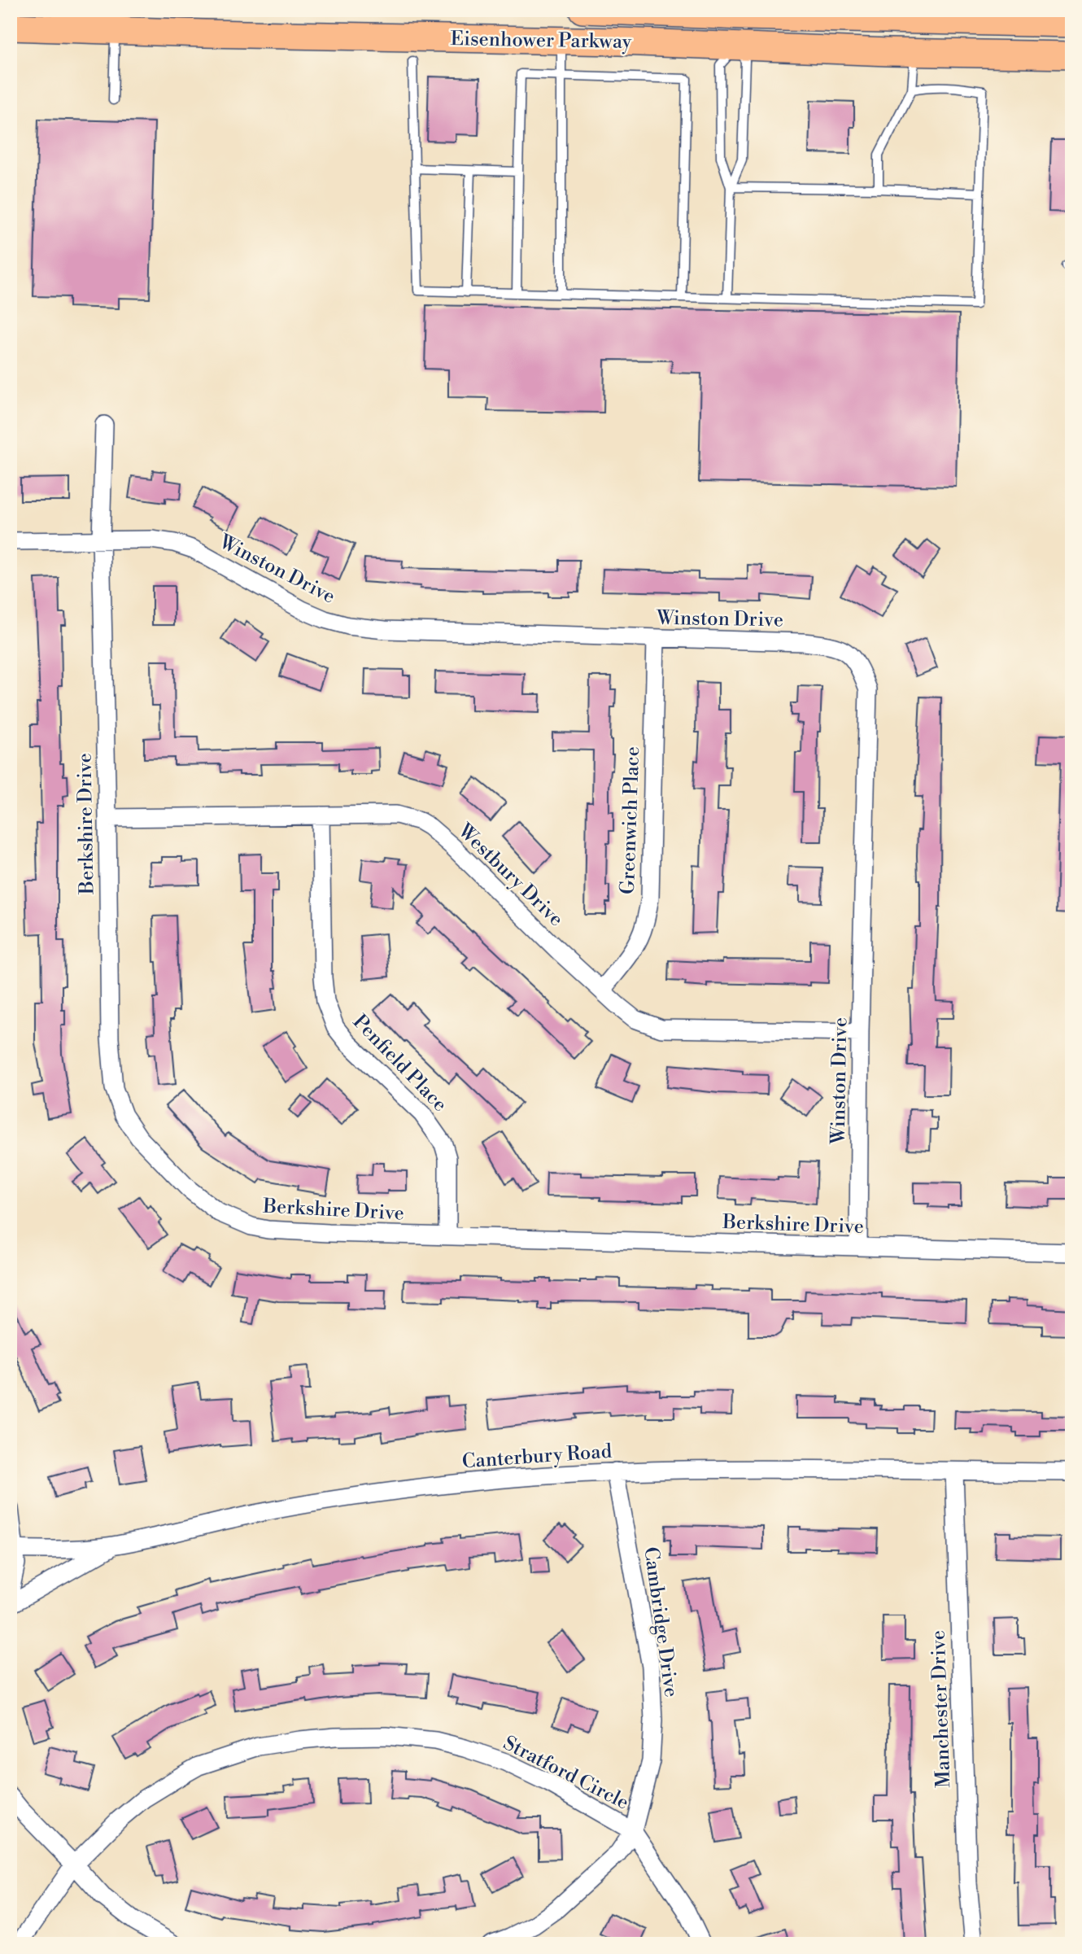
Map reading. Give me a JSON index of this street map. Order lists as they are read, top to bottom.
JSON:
{
  "streets": {
    "main road": ["Eisenhower Parkway"],
    "street": [
      "Winston Drive",
      "Greenwich Place",
      "Berkshire Drive",
      "Westbury Drive",
      "Penfield Place",
      "Canterbury Road",
      "Cambridge Drive",
      "Manchester Drive",
      "Stratford Circle"
    ]
  },
  "crossings": [
    ["Winston Drive", "Greenwich Place"],
    ["Winston Drive", "Berkshire Drive"],
    ["Winston Drive", "Westbury Drive"],
    ["Greenwich Place", "Westbury Drive"],
    ["Berkshire Drive", "Westbury Drive"],
    ["Berkshire Drive", "Penfield Place"],
    ["Westbury Drive", "Penfield Place"],
    ["Canterbury Road", "Cambridge Drive"],
    ["Canterbury Road", "Manchester Drive"],
    ["Cambridge Drive", "Stratford Circle"]
  ]
}
